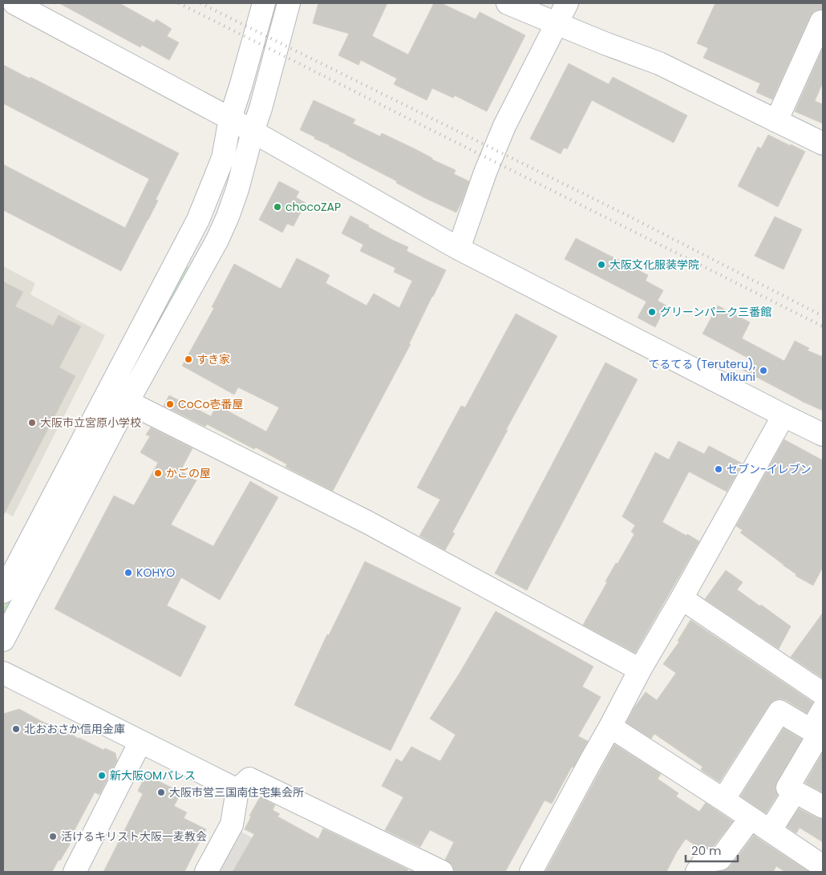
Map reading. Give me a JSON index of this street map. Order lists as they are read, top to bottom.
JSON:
{
  "places": [
    "chocoZAP",
    "大阪文化服装学院",
    "グリーンパーク三番館",
    "すき家",
    "てるてる (Teruteru), Mikuni",
    "CoCo壱番屋",
    "大阪市立宮原小学校",
    "セブン-イレブン",
    "かごの屋",
    "KOHYO",
    "北おおさか信用金庫",
    "新大阪OMパレス",
    "大阪市営三国南住宅集会所",
    "活けるキリスト大阪一麦教会"
  ],
  "scale_bar": "20 m"
}
